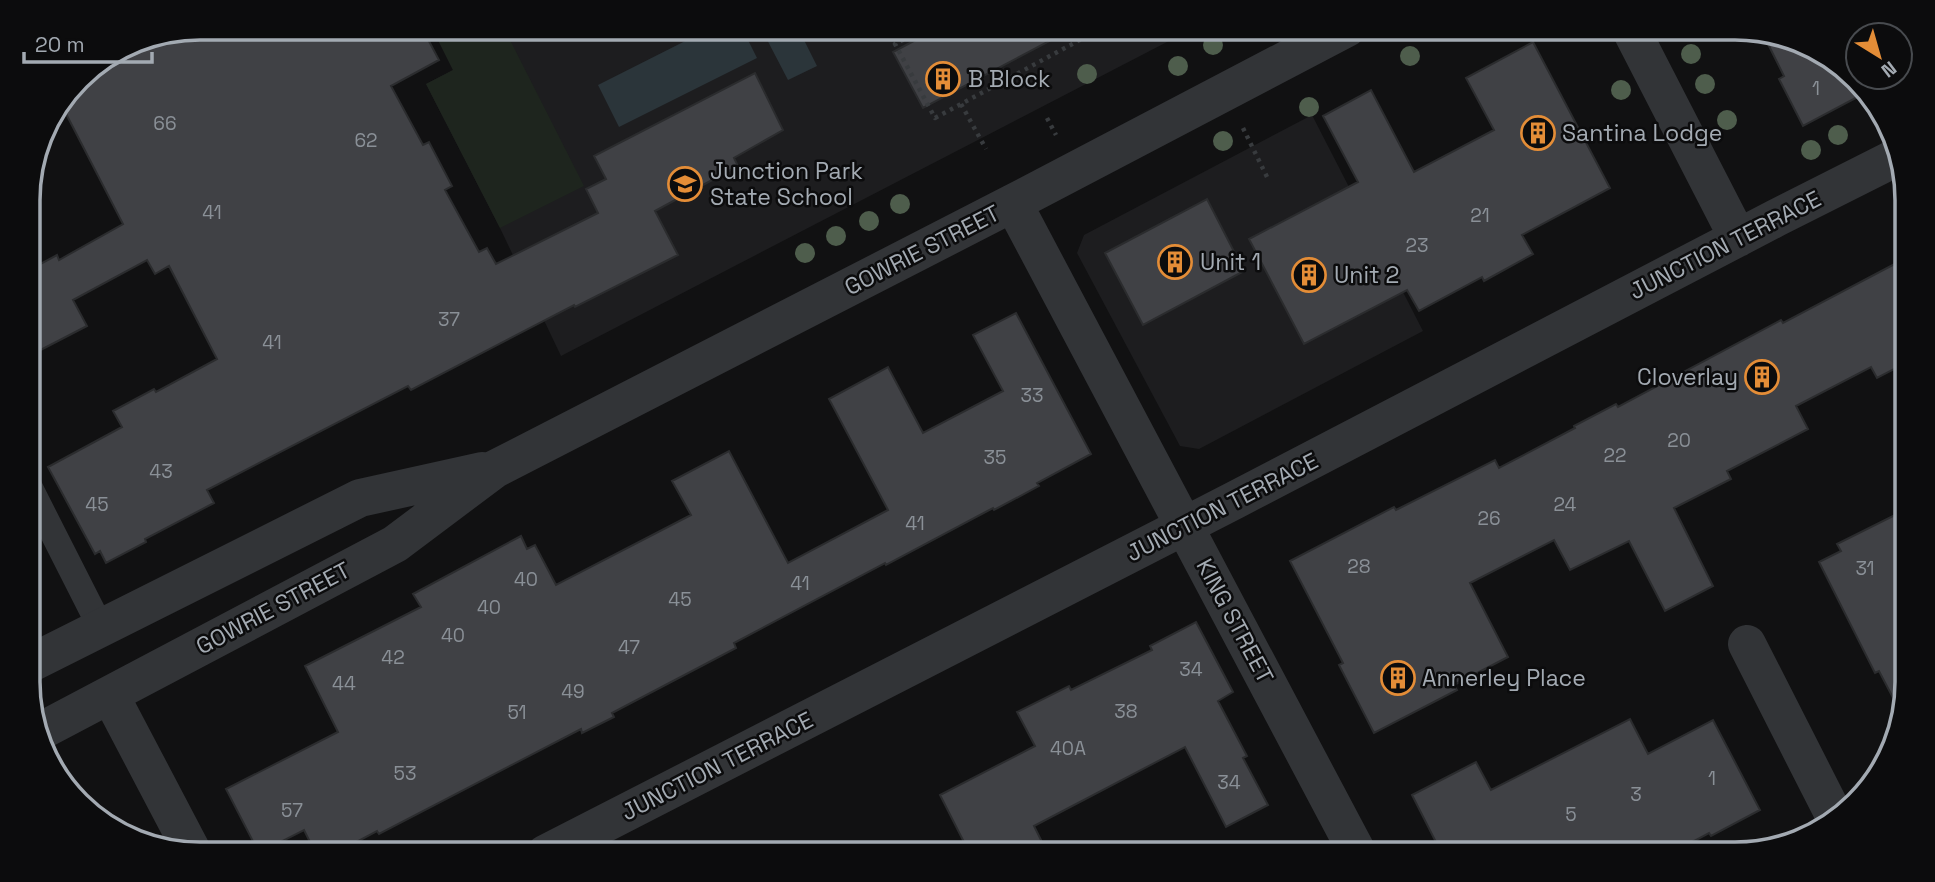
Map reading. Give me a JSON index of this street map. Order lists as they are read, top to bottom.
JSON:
{
  "streets": {
    "street": ["JUNCTION TERRACE", "GOWRIE STREET", "KING STREET"]
  },
  "crossings": [
    ["JUNCTION TERRACE", "KING STREET"],
    ["GOWRIE STREET", "KING STREET"]
  ],
  "places": {
    "building": [
      "B Block",
      "Santina Lodge",
      "Unit 1",
      "Unit 2",
      "Cloverlay",
      "Annerley Place"
    ],
    "school or university": ["Junction Park State School"]
  },
  "house_numbers": [
    "1",
    "66",
    "62",
    "41",
    "21",
    "23",
    "37",
    "41",
    "33",
    "20",
    "22",
    "35",
    "43",
    "45",
    "24",
    "26",
    "41",
    "28",
    "31",
    "40",
    "41",
    "45",
    "40",
    "40",
    "47",
    "42",
    "34",
    "44",
    "49",
    "38",
    "51",
    "40A",
    "53",
    "1",
    "34",
    "3",
    "57",
    "5"
  ],
  "scale_bar": "20 m",
  "north": "bottom right"
}
